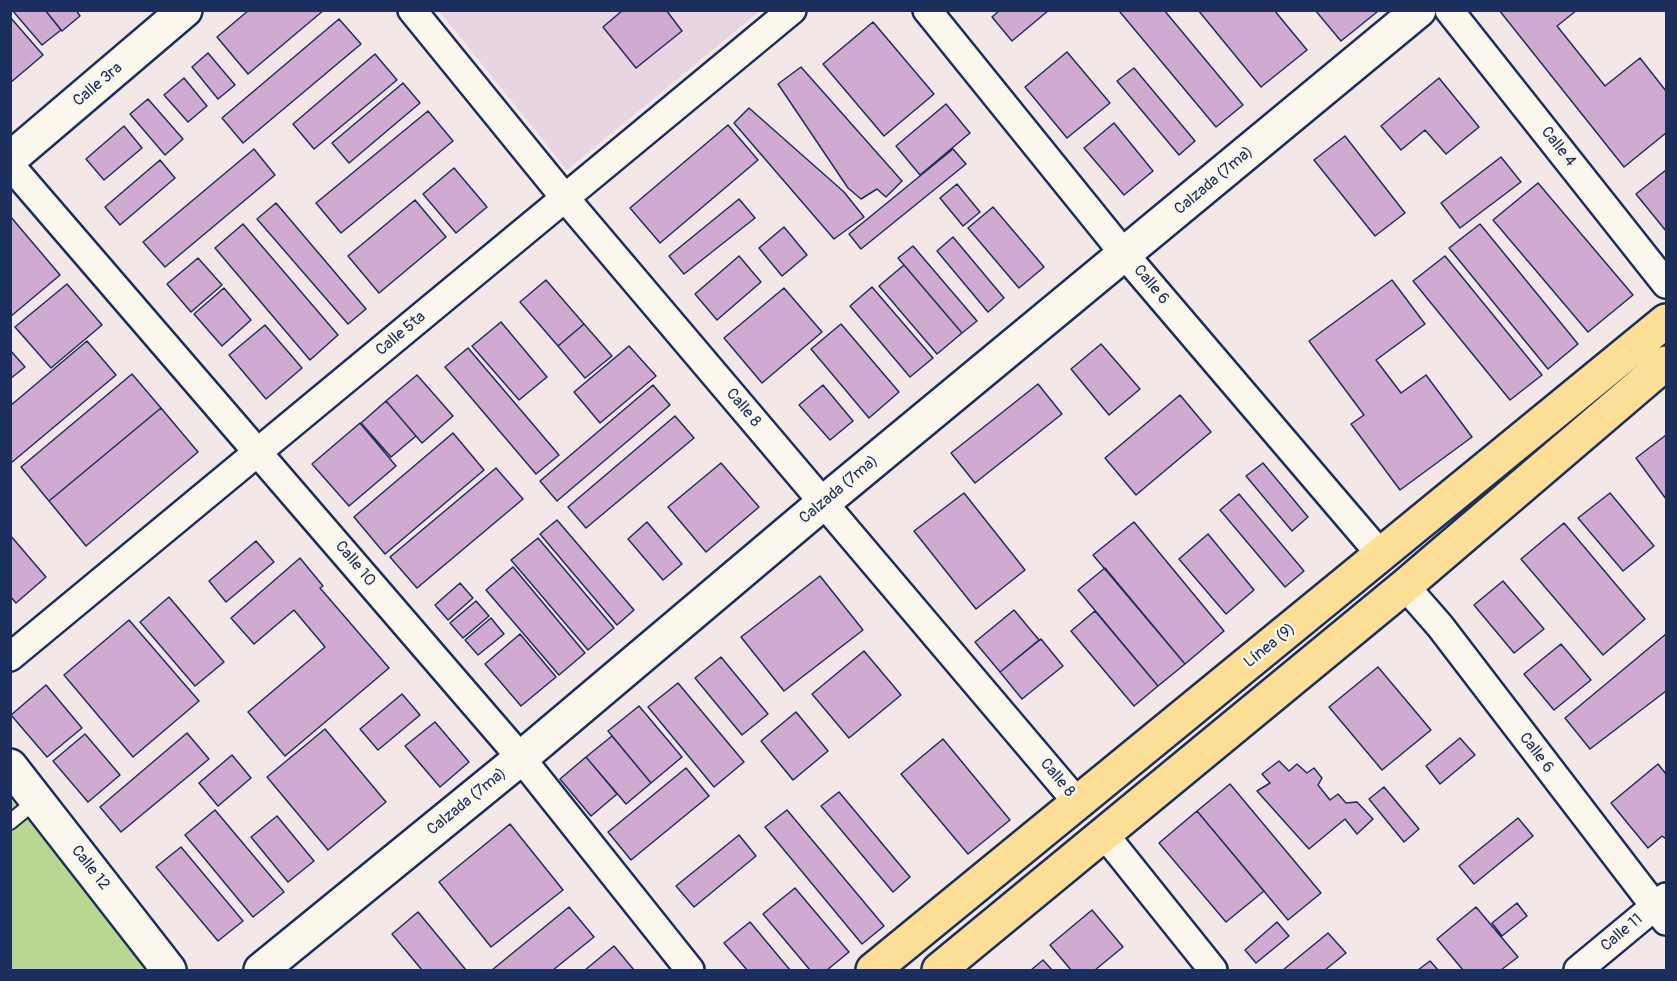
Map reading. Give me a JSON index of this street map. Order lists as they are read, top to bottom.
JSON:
{
  "streets": {
    "main road": [
      "Calle 3ra",
      "Calzada (7ma)",
      "Línea (9)",
      "Calle 12"
    ],
    "street": [
      "Calle 4",
      "Calle 6",
      "Calle 5ta",
      "Calle 8",
      "Calle 10",
      "Calle 11"
    ]
  },
  "crossings": [
    ["Calzada (7ma)", "Calle 6"],
    ["Calzada (7ma)", "Calle 8"],
    ["Calzada (7ma)", "Calle 10"],
    ["Calle 6", "Línea (9)"],
    ["Calle 6", "Calle 11"],
    ["Calle 5ta", "Calle 8"],
    ["Calle 5ta", "Calle 10"],
    ["Calle 8", "Línea (9)"]
  ]
}
